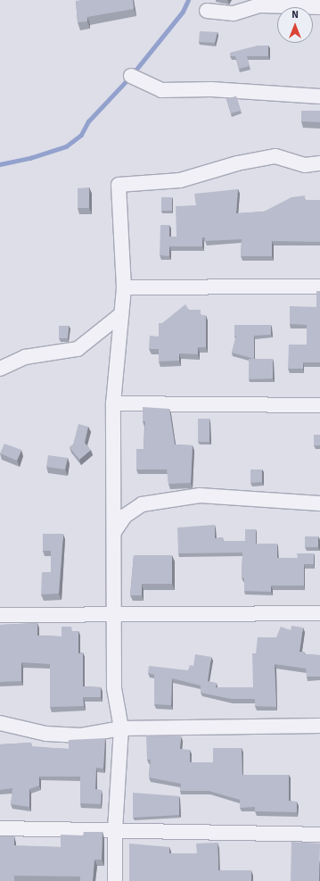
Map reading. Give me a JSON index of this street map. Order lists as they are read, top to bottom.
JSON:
{
  "north": "top"
}
